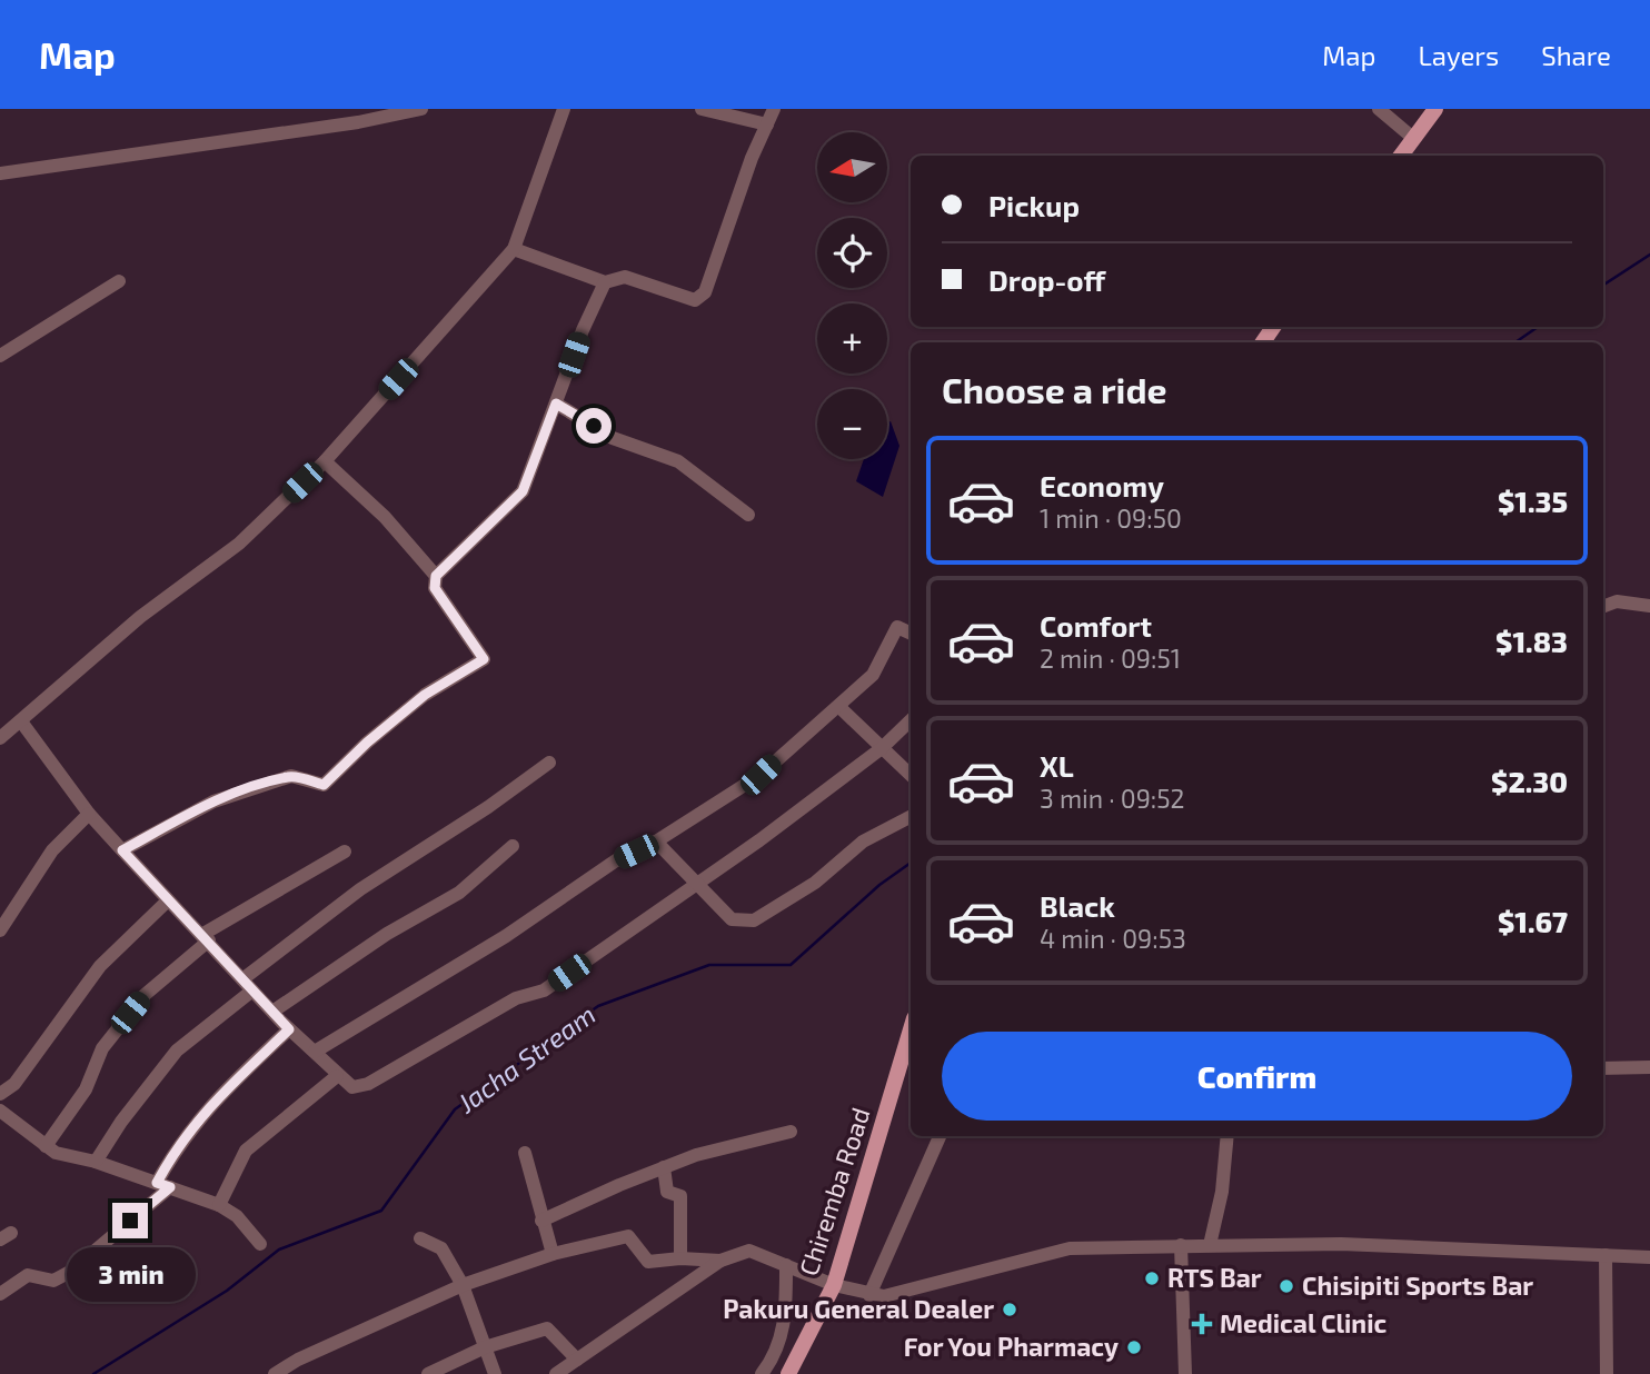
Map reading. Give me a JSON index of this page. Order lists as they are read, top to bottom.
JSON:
{
  "streets": {
    "main road": ["Chiremba Road"]
  },
  "water": ["Jacha Stream"],
  "places": {
    "other": [
      "RTS Bar",
      "Chisipiti Sports Bar",
      "Pakuru General Dealer",
      "For You Pharmacy"
    ],
    "health": ["Medical Clinic"]
  },
  "north": "left",
  "page": {
    "header": "Map",
    "nav": ["Map", "Layers", "Share"],
    "map_buttons": ["+", "−"],
    "banner": ["Pickup", "Drop-off"],
    "heading": "Choose a ride",
    "list": [
      {
        "name": "Economy",
        "note": "1 min · 09:50",
        "value": "$1.35"
      },
      {
        "name": "Comfort",
        "note": "2 min · 09:51",
        "value": "$1.83"
      },
      {
        "name": "XL",
        "note": "3 min · 09:52",
        "value": "$2.30"
      },
      {
        "name": "Black",
        "note": "4 min · 09:53",
        "value": "$1.67"
      }
    ],
    "buttons": "Confirm",
    "bubble": "3 min"
  }
}
